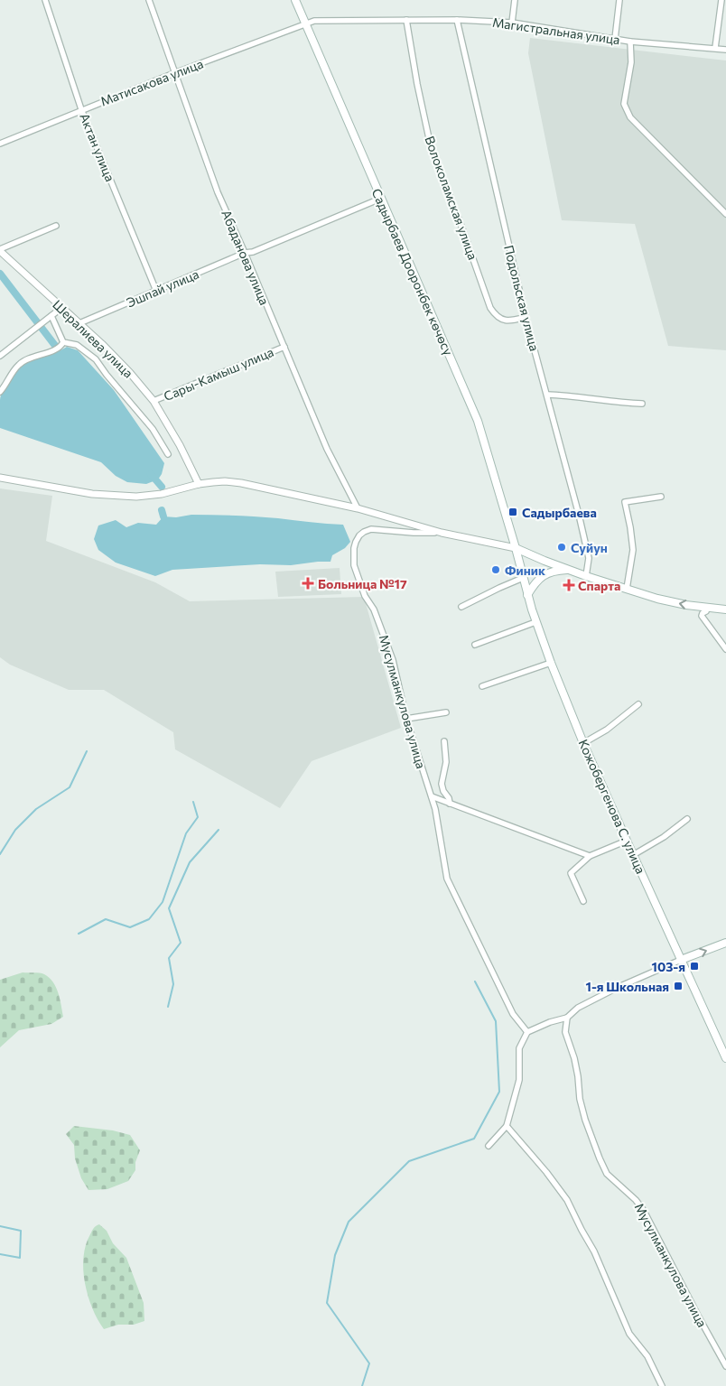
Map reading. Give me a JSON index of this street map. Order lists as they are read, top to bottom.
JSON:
{
  "streets": {
    "main road": ["Садырбаев Дооронбек көчөсү", "Кожобергенова С. улица"],
    "street": [
      "Магистральная улица",
      "Матисакова улица",
      "Актан улица",
      "Волоколамская улица",
      "Абаданова улица",
      "Эшпай улица",
      "Подольская улица",
      "Шералиева улица",
      "Сары-Камыш улица",
      "Мусулманкулова улица"
    ]
  },
  "crossings": [
    ["Магистральная улица", "Матисакова улица"],
    ["Магистральная улица", "Волоколамская улица"],
    ["Магистральная улица", "Садырбаев Дооронбек көчөсү"],
    ["Магистральная улица", "Подольская улица"],
    ["Матисакова улица", "Актан улица"],
    ["Матисакова улица", "Абаданова улица"],
    ["Матисакова улица", "Садырбаев Дооронбек көчөсү"],
    ["Актан улица", "Эшпай улица"],
    ["Волоколамская улица", "Подольская улица"],
    ["Абаданова улица", "Эшпай улица"],
    ["Абаданова улица", "Сары-Камыш улица"],
    ["Садырбаев Дооронбек көчөсү", "Эшпай улица"],
    ["Садырбаев Дооронбек көчөсү", "Кожобергенова С. улица"],
    ["Эшпай улица", "Шералиева улица"],
    ["Шералиева улица", "Сары-Камыш улица"]
  ],
  "places": {
    "transit": ["Садырбаева", "103-я", "1-я Школьная"],
    "other": ["Суйун", "Финик"],
    "health": ["Больница №17", "Спарта"]
  }
}
